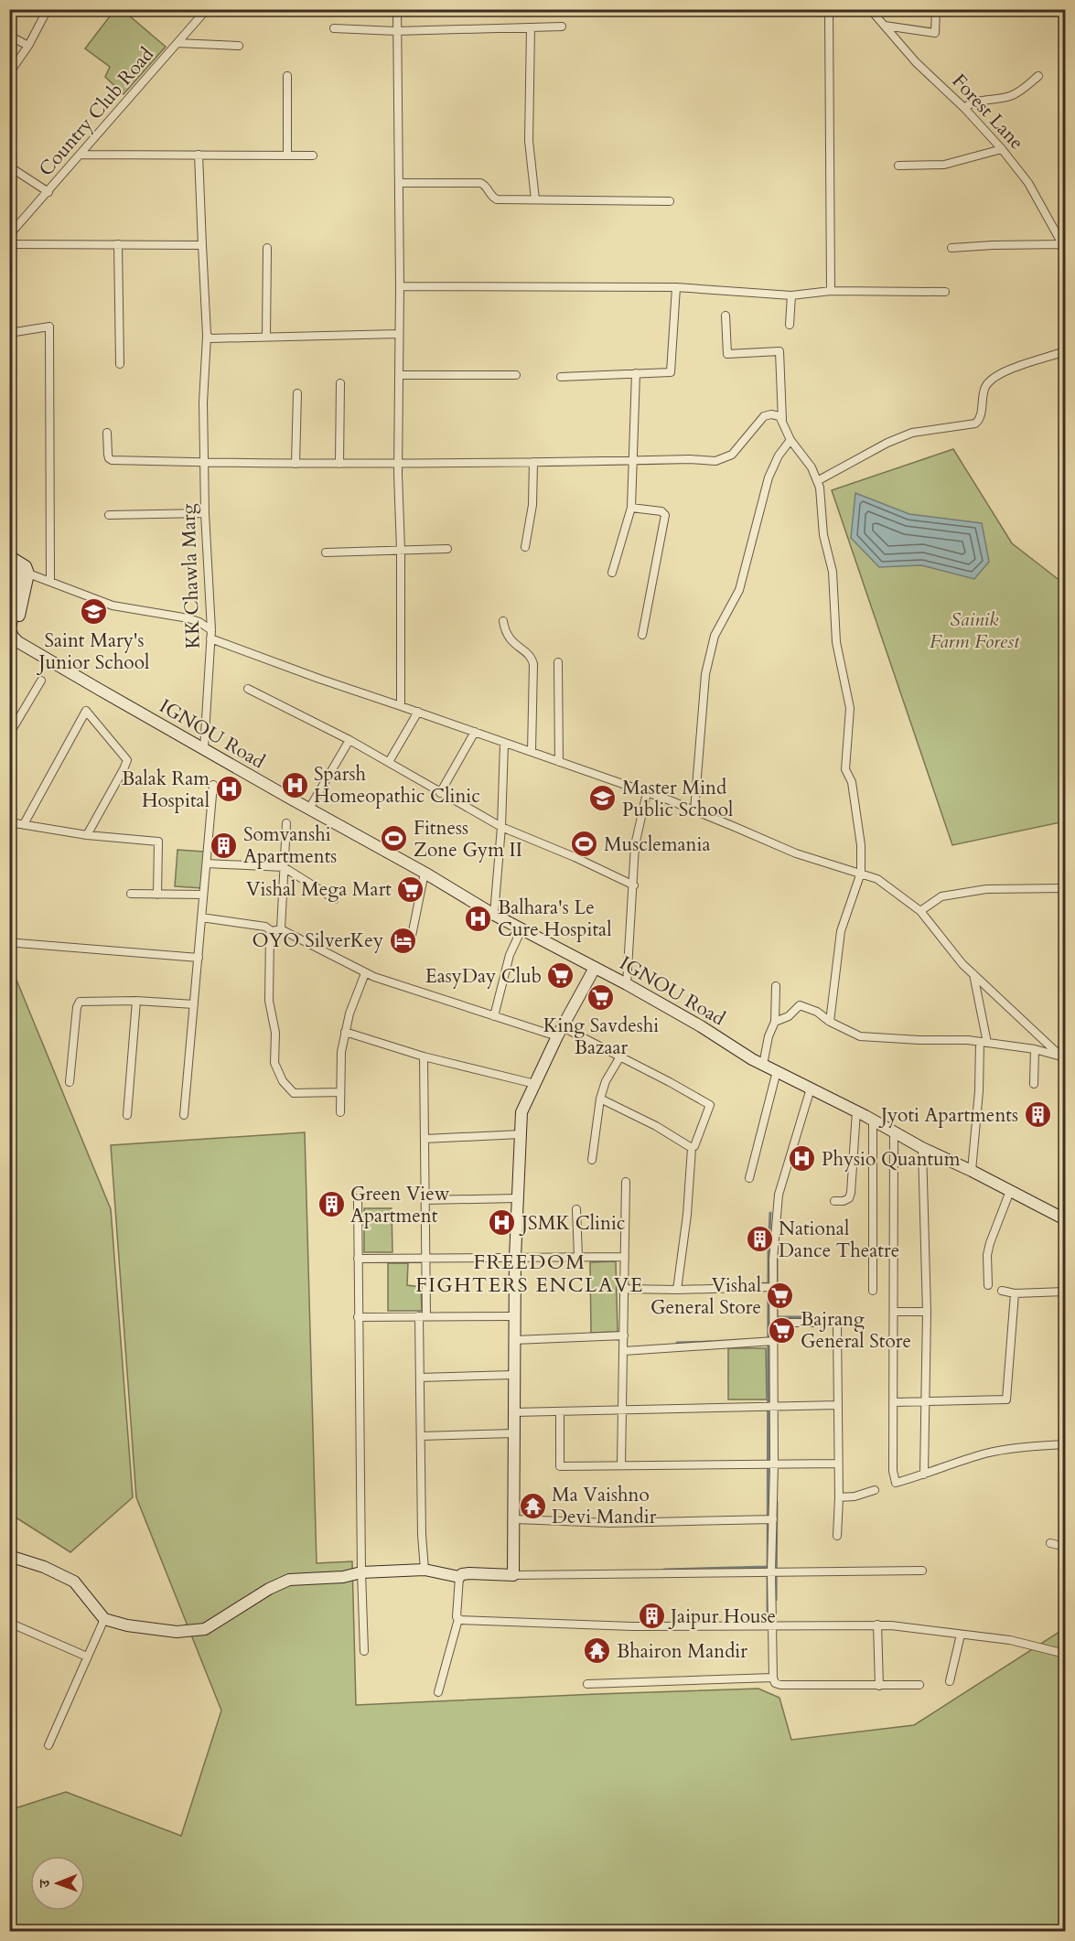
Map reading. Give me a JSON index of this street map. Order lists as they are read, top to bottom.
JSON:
{
  "streets": {
    "street": [
      "Country Club Road",
      "Forest Lane",
      "KK Chawla Marg",
      "IGNOU Road"
    ]
  },
  "crossings": [
    ["KK Chawla Marg", "IGNOU Road"]
  ],
  "districts": ["FREEDOM FIGHTERS ENCLAVE"],
  "parks": ["Sainik Farm Forest"],
  "places": {
    "school or university": ["Saint Mary's Junior School", "Master Mind Public School"],
    "hospital": [
      "Sparsh Homeopathic Clinic",
      "Balak Ram Hospital",
      "Balhara's Le Cure Hospital",
      "Physio Quantum",
      "JSMK Clinic"
    ],
    "sports": ["Fitness Zone Gym II", "Musclemania"],
    "building": [
      "Somvanshi Apartments",
      "Jyoti Apartments",
      "Green View Apartment",
      "National Dance Theatre",
      "Jaipur House"
    ],
    "supermarket": [
      "Vishal Mega Mart",
      "EasyDay Club",
      "King Savdeshi Bazaar",
      "Vishal General Store",
      "Bajrang General Store"
    ],
    "hotel": ["OYO SilverKey"],
    "temple": ["Ma Vaishno Devi Mandir", "Bhairon Mandir"]
  },
  "north": "left"
}
